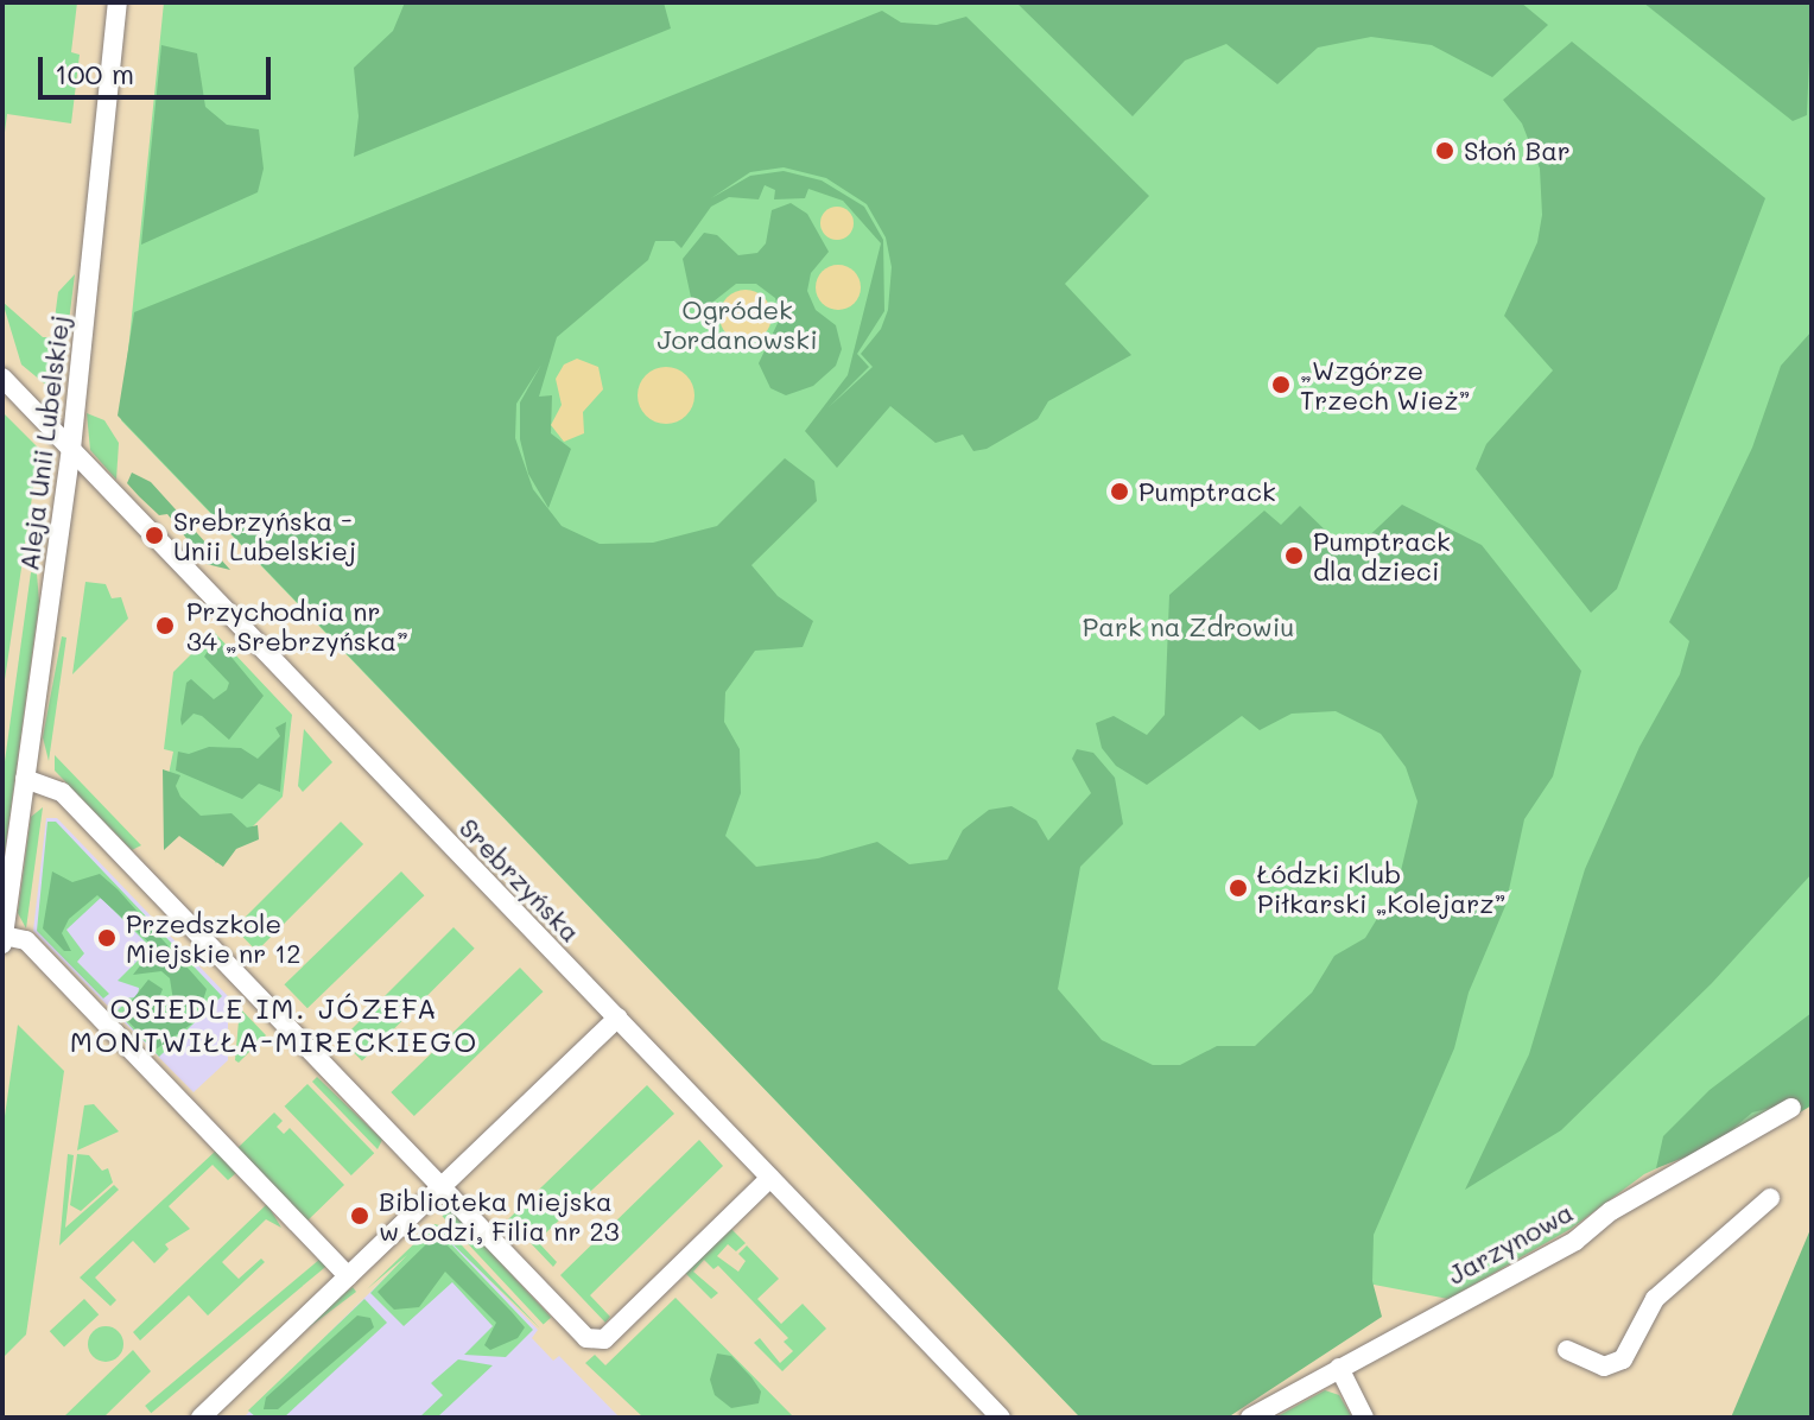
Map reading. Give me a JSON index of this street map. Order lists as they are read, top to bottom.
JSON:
{
  "streets": {
    "street": ["Aleja Unii Lubelskiej", "Srebrzyńska", "Jarzynowa"]
  },
  "crossings": [
    ["Aleja Unii Lubelskiej", "Srebrzyńska"]
  ],
  "districts": ["OSIEDLE IM. JÓZEFA MONTWIŁŁA-MIRECKIEGO"],
  "parks": ["Ogródek Jordanowski", "Park na Zdrowiu"],
  "places": [
    "Słoń Bar",
    "„Wzgórze Trzech Wież”",
    "Pumptrack",
    "Srebrzyńska - Unii Lubelskiej",
    "Pumptrack dla dzieci",
    "Przychodnia nr 34 „Srebrzyńska”",
    "Łódzki Klub Piłkarski „Kolejarz”",
    "Przedszkole Miejskie nr 12",
    "Biblioteka Miejska w Łodzi, Filia nr 23"
  ],
  "scale_bar": "100 m"
}
